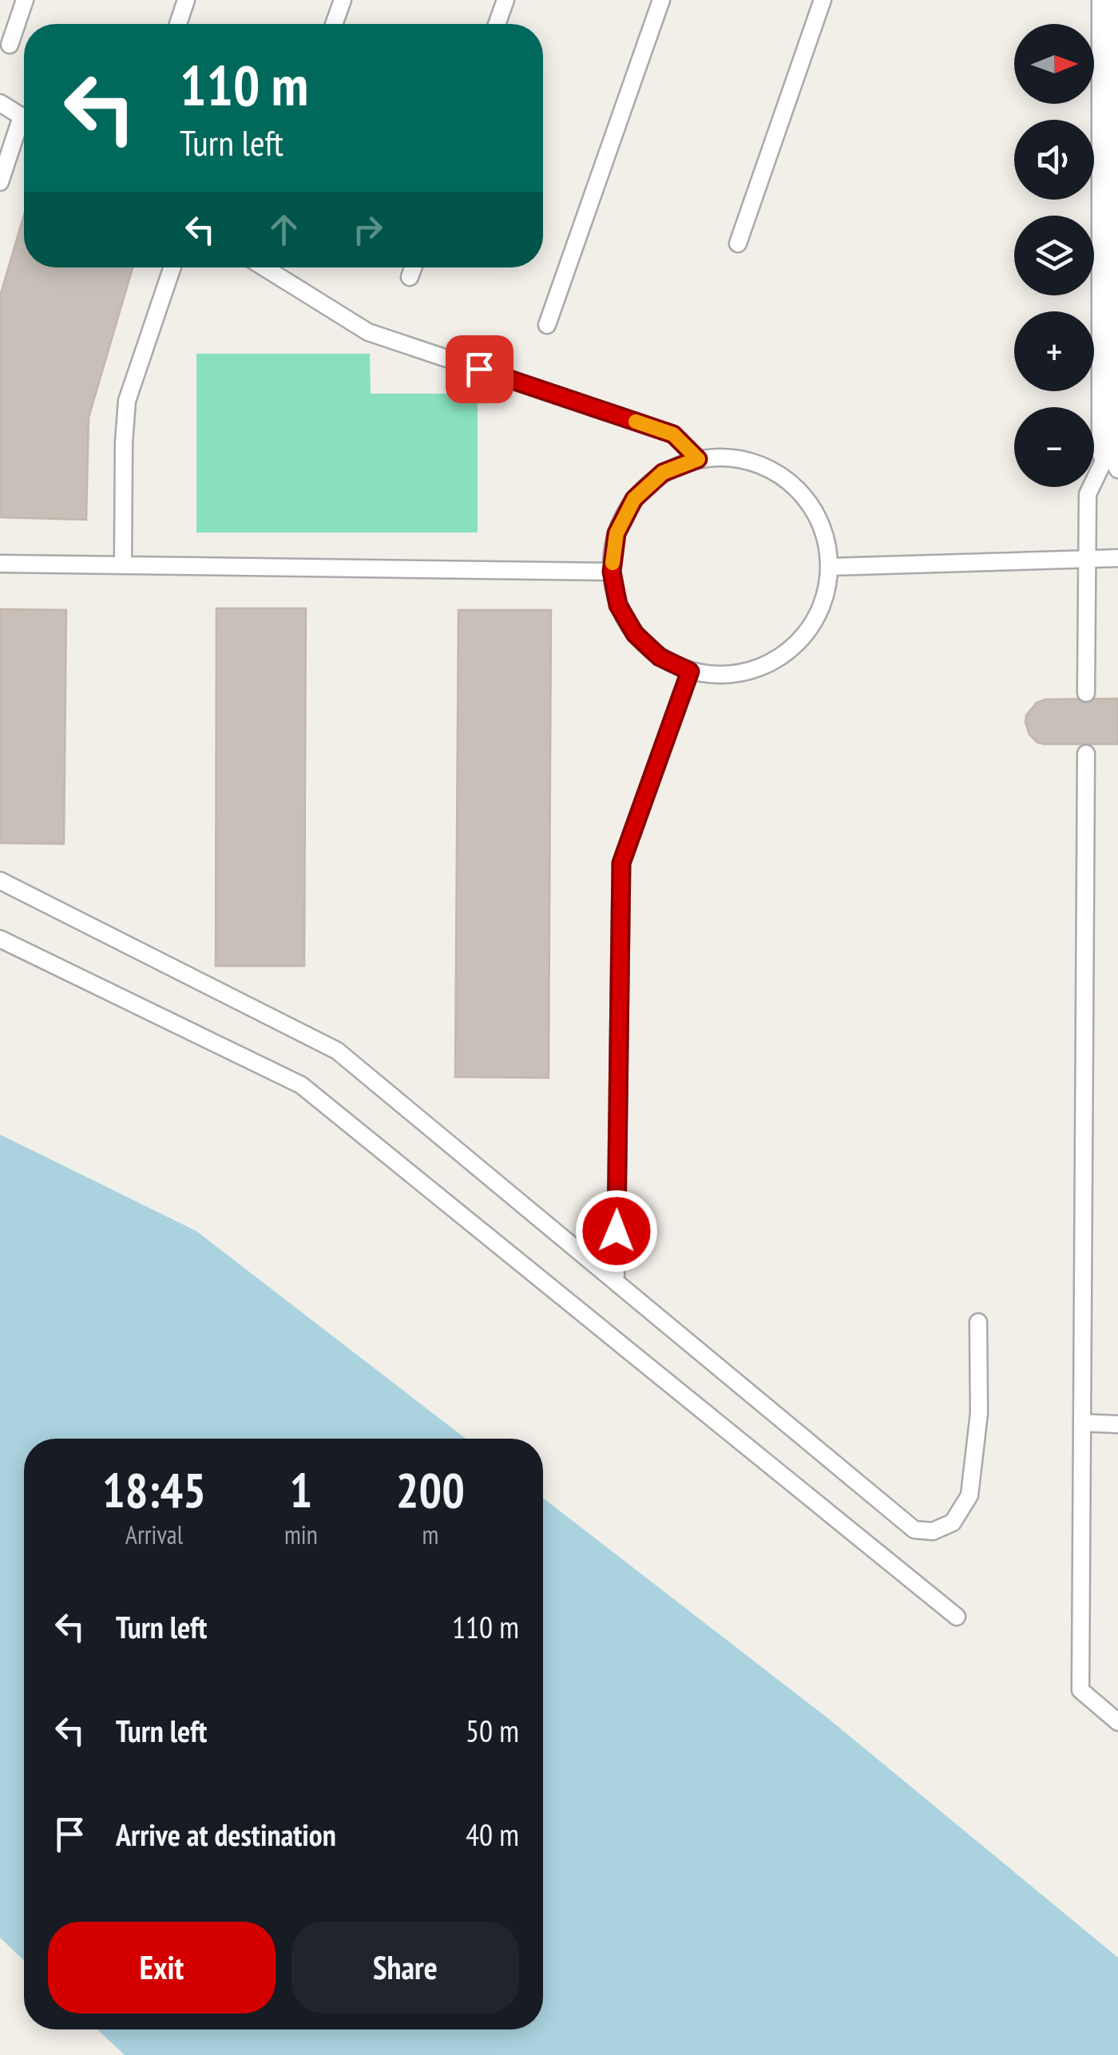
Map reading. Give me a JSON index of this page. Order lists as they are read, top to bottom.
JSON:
{
  "north": "right",
  "page": {
    "map_buttons": ["+", "−"],
    "turn": ["110 m", "Turn left"],
    "eta": [
      "18:45",
      "Arrival",
      "1",
      "min",
      "200",
      "m"
    ],
    "list": [
      {
        "name": "Turn left",
        "value": "110 m"
      },
      {
        "name": "Turn left",
        "value": "50 m"
      },
      {
        "name": "Arrive at destination",
        "value": "40 m"
      }
    ],
    "buttons": ["Exit", "Share"]
  }
}
